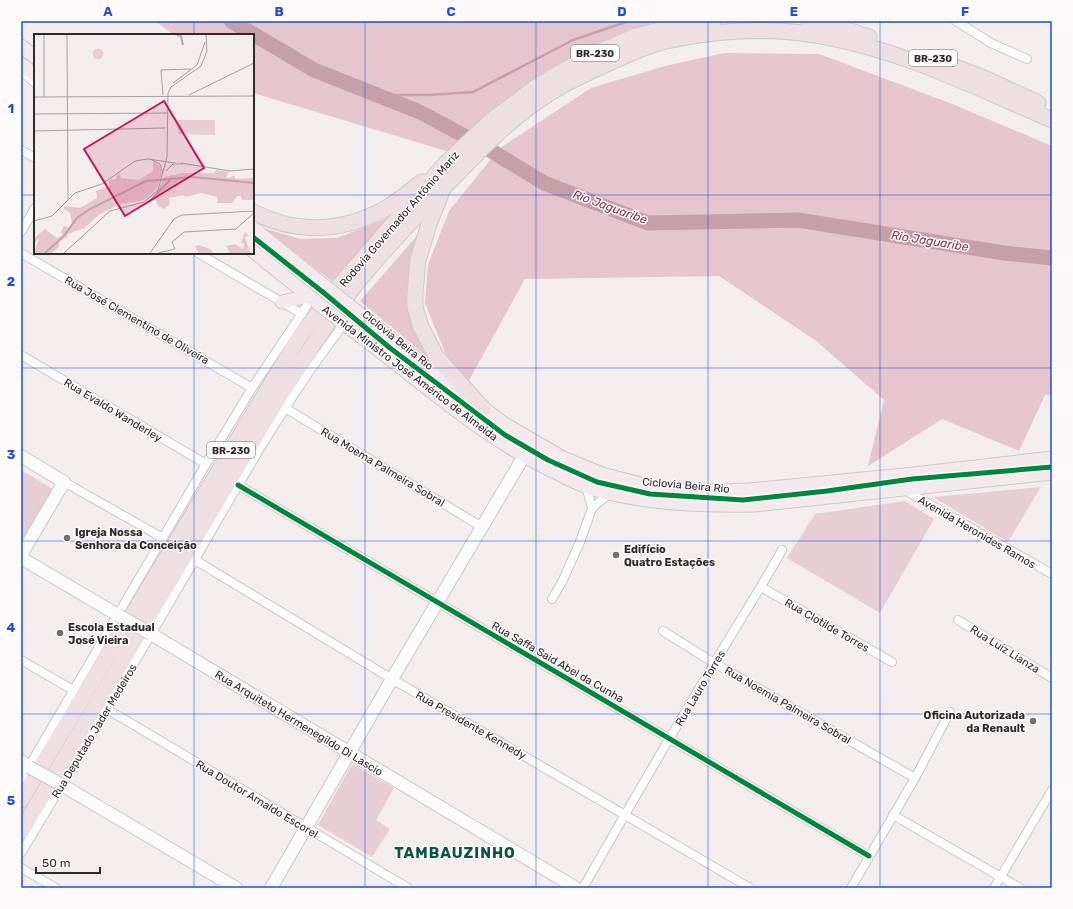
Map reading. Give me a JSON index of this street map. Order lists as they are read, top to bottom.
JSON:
{
  "streets": {
    "highway": ["BR-230", "Rodovia Governador Antônio Mariz"],
    "main road": ["Avenida Ministro José Américo de Almeida"],
    "street": [
      "Rua José Clementino de Oliveira",
      "Rua Evaldo Wanderley",
      "Rua Moema Palmeira Sobral",
      "Avenida Heronides Ramos",
      "Rua Clotilde Torres",
      "Rua Luiz Lianza",
      "Rua Saffa Said Abel da Cunha",
      "Rua Lauro Torres",
      "Rua Noemia Palmeira Sobral",
      "Rua Arquiteto Hermenegildo Di Lascio",
      "Rua Presidente Kennedy",
      "Rua Deputado Jader Medeiros",
      "Rua Doutor Arnaldo Escorel"
    ],
    "cycle path": ["Ciclovia Beira Rio"]
  },
  "crossings": [
    ["Avenida Ministro José Américo de Almeida", "Avenida Heronides Ramos"],
    ["Avenida Ministro José Américo de Almeida", "Rua Deputado Jader Medeiros"],
    ["Rua Moema Palmeira Sobral", "Rua Deputado Jader Medeiros"],
    ["Rua Clotilde Torres", "Rua Lauro Torres"],
    ["Rua Saffa Said Abel da Cunha", "Rua Lauro Torres"],
    ["Rua Saffa Said Abel da Cunha", "Rua Deputado Jader Medeiros"],
    ["Rua Lauro Torres", "Rua Noemia Palmeira Sobral"],
    ["Rua Lauro Torres", "Rua Presidente Kennedy"],
    ["Rua Arquiteto Hermenegildo Di Lascio", "Rua Deputado Jader Medeiros"],
    ["Rua Presidente Kennedy", "Rua Deputado Jader Medeiros"],
    ["Rua Deputado Jader Medeiros", "Rua Doutor Arnaldo Escorel"]
  ],
  "districts": ["TAMBAUZINHO"],
  "water": ["Rio Jaguaribe"],
  "places": [
    "Igreja Nossa Senhora da Conceição",
    "Edifício Quatro Estações",
    "Escola Estadual José Vieira",
    "Oficina Autorizada da Renault"
  ],
  "scale_bar": "50 m",
  "grid": {
    "columns": [
      "A",
      "B",
      "C",
      "D",
      "E",
      "F"
    ],
    "rows": [
      "1",
      "2",
      "3",
      "4",
      "5"
    ]
  }
}
